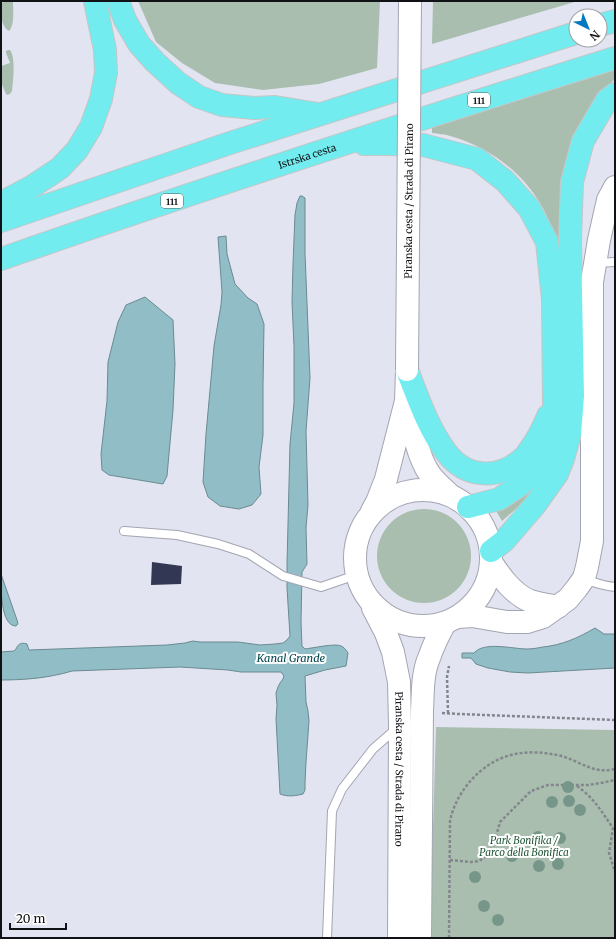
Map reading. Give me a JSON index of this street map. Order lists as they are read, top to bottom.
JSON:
{
  "streets": {
    "highway": ["111", "Istrska cesta"],
    "main road": ["Piranska cesta / Strada di Pirano"]
  },
  "water": ["Kanal Grande"],
  "parks": ["Park Bonifika / Parco della Bonifica"],
  "scale_bar": "20 m",
  "north": "bottom right"
}
